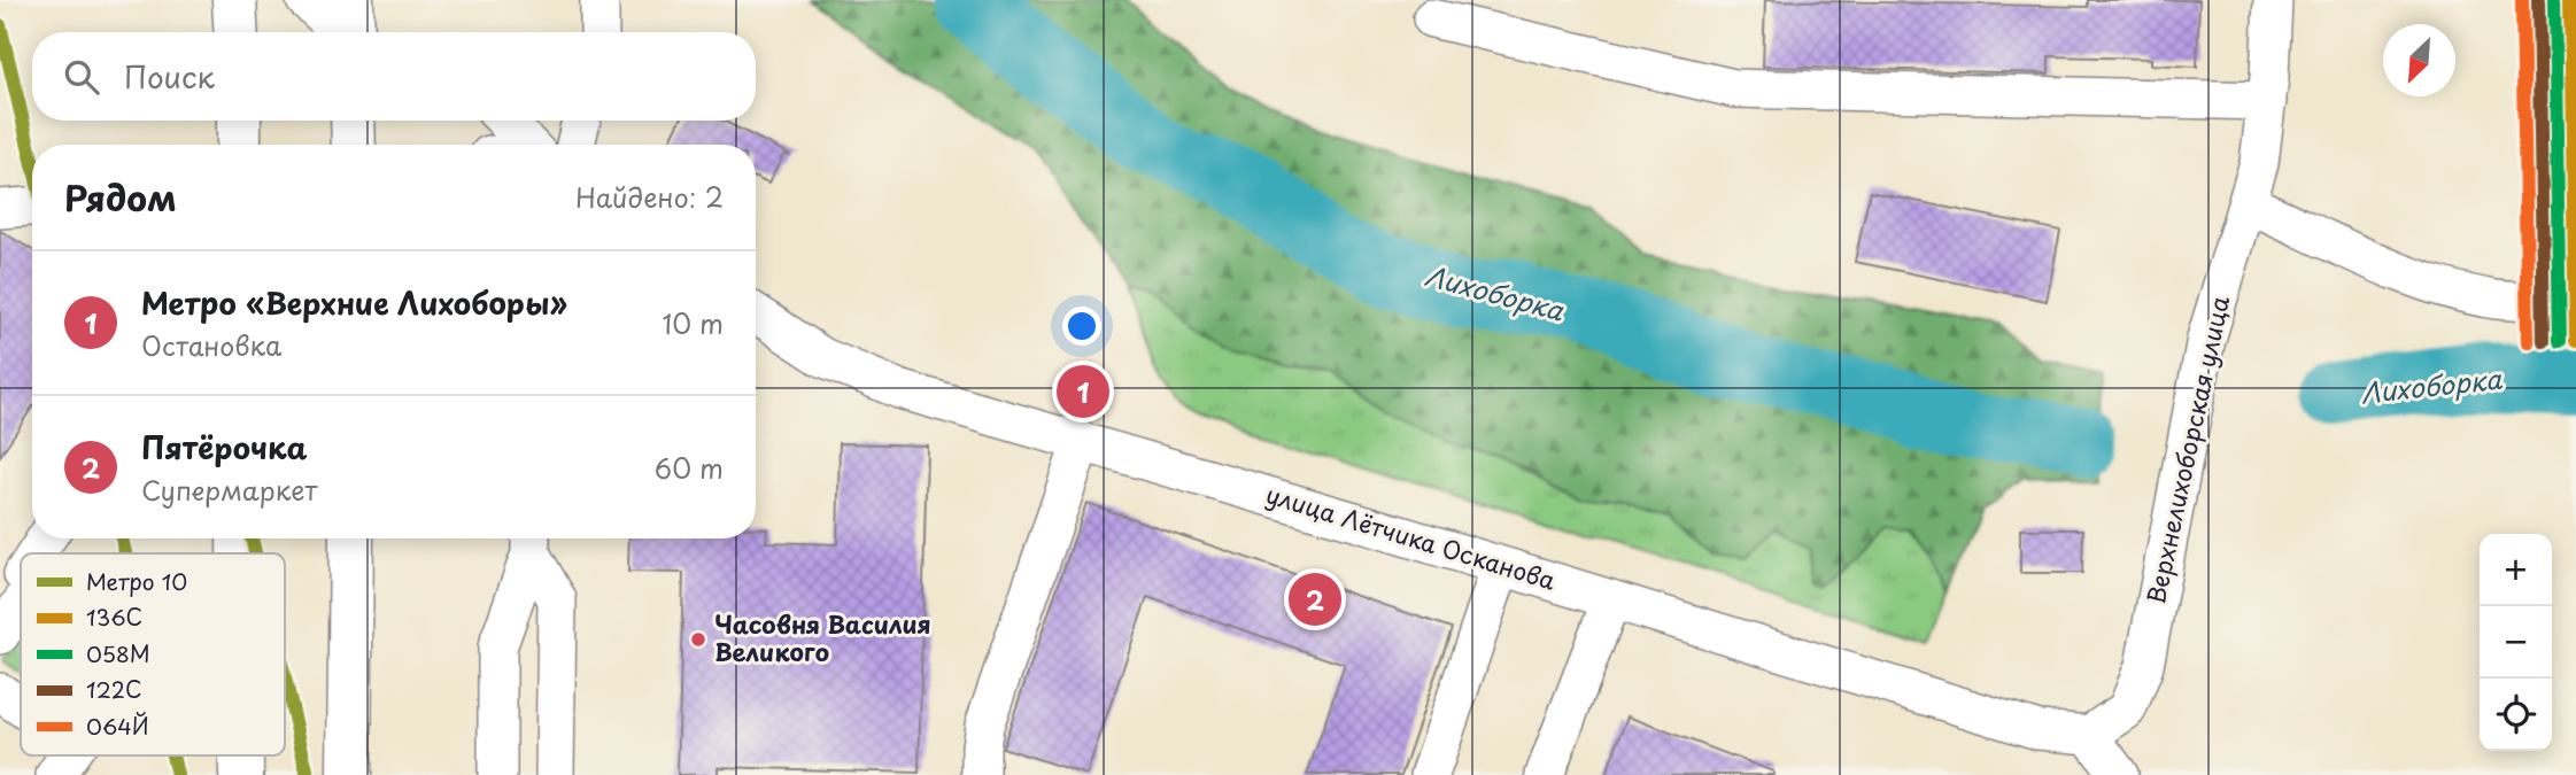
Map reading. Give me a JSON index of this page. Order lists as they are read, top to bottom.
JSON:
{
  "streets": {
    "street": ["Верхнелихоборская улица", "улица Лётчика Осканова"]
  },
  "crossings": [
    ["Верхнелихоборская улица", "улица Лётчика Осканова"]
  ],
  "water": ["Лихоборка"],
  "places": ["Часовня Василия Великого"],
  "lines": [
    "transit line 136С",
    "transit line 058М",
    "transit line 122С",
    "transit line 064Й",
    "metro line 10"
  ],
  "legend": [
    "Метро 10",
    "136С",
    "058М",
    "122С",
    "064Й"
  ],
  "north": "bottom left",
  "page": {
    "search": "Поиск",
    "heading": ["Рядом", "Найдено: 2"],
    "list": [
      {
        "mark": "1",
        "name": "Метро «Верхние Лихоборы»",
        "note": "Остановка",
        "value": "10 m"
      },
      {
        "mark": "2",
        "name": "Пятёрочка",
        "note": "Супермаркет",
        "value": "60 m"
      }
    ],
    "pins": ["1", "2"],
    "map_buttons": ["+", "−"]
  }
}
